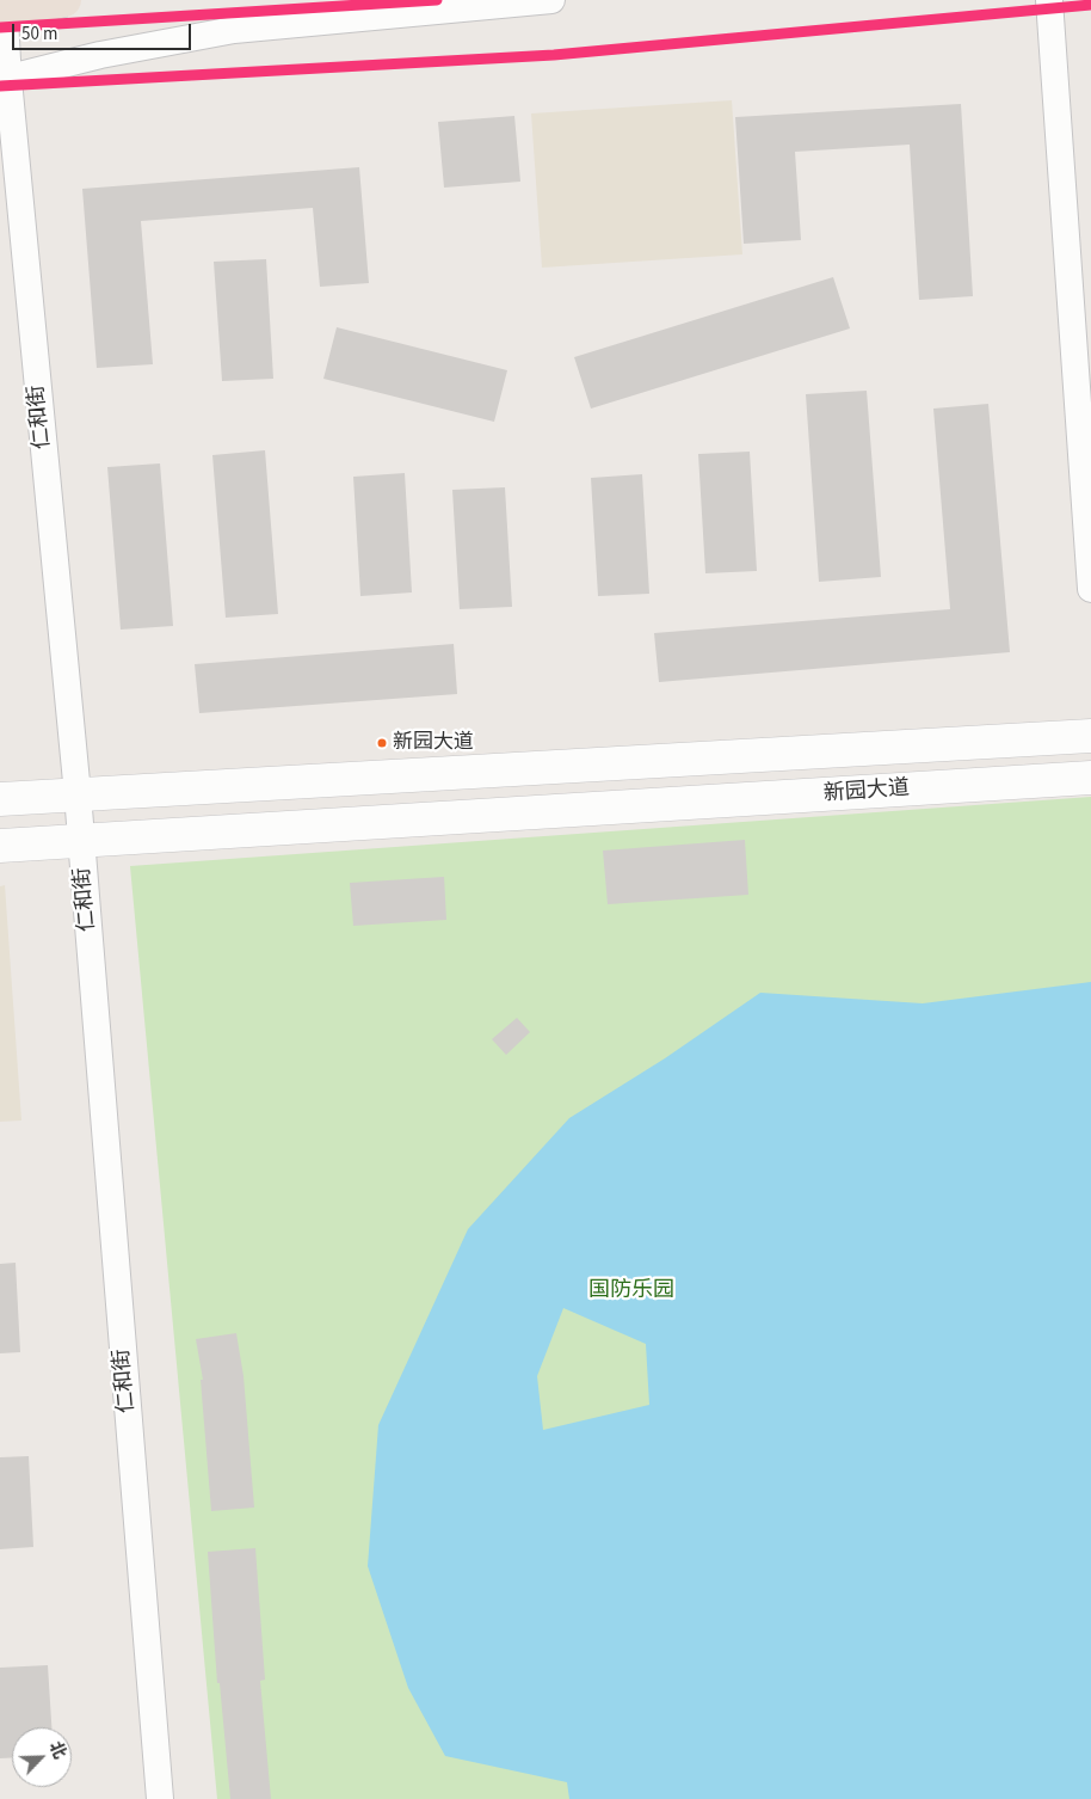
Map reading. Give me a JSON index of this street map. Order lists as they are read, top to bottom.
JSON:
{
  "streets": {
    "street": ["仁和街", "新园大道"]
  },
  "crossings": [
    ["仁和街", "新园大道"]
  ],
  "parks": ["国防乐园"],
  "places": ["新园大道"],
  "scale_bar": "50 m",
  "north": "top right"
}
